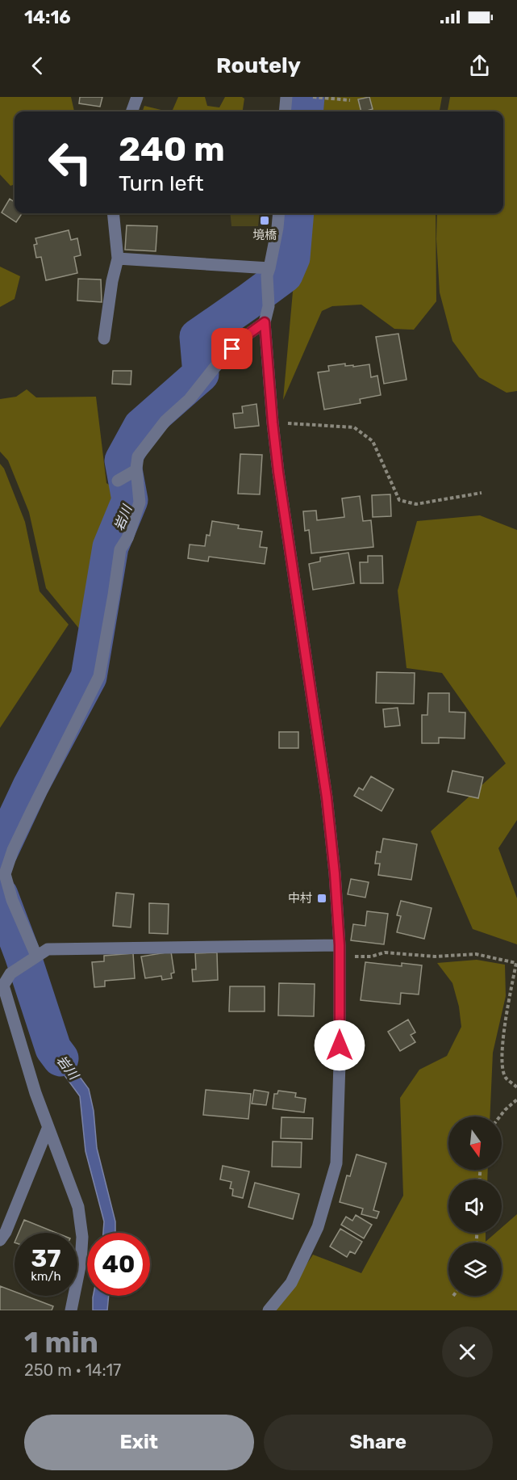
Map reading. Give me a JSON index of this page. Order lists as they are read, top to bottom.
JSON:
{
  "water": ["岩川"],
  "places": {
    "transit": ["境橋", "中村"]
  },
  "north": "bottom",
  "page": {
    "status": "14:16",
    "header": "Routely",
    "turn": ["240 m", "Turn left"],
    "speed": "37 km/h",
    "limit": "40",
    "heading": ["1 min", "250 m · 14:17"],
    "buttons": ["Exit", "Share"]
  }
}
